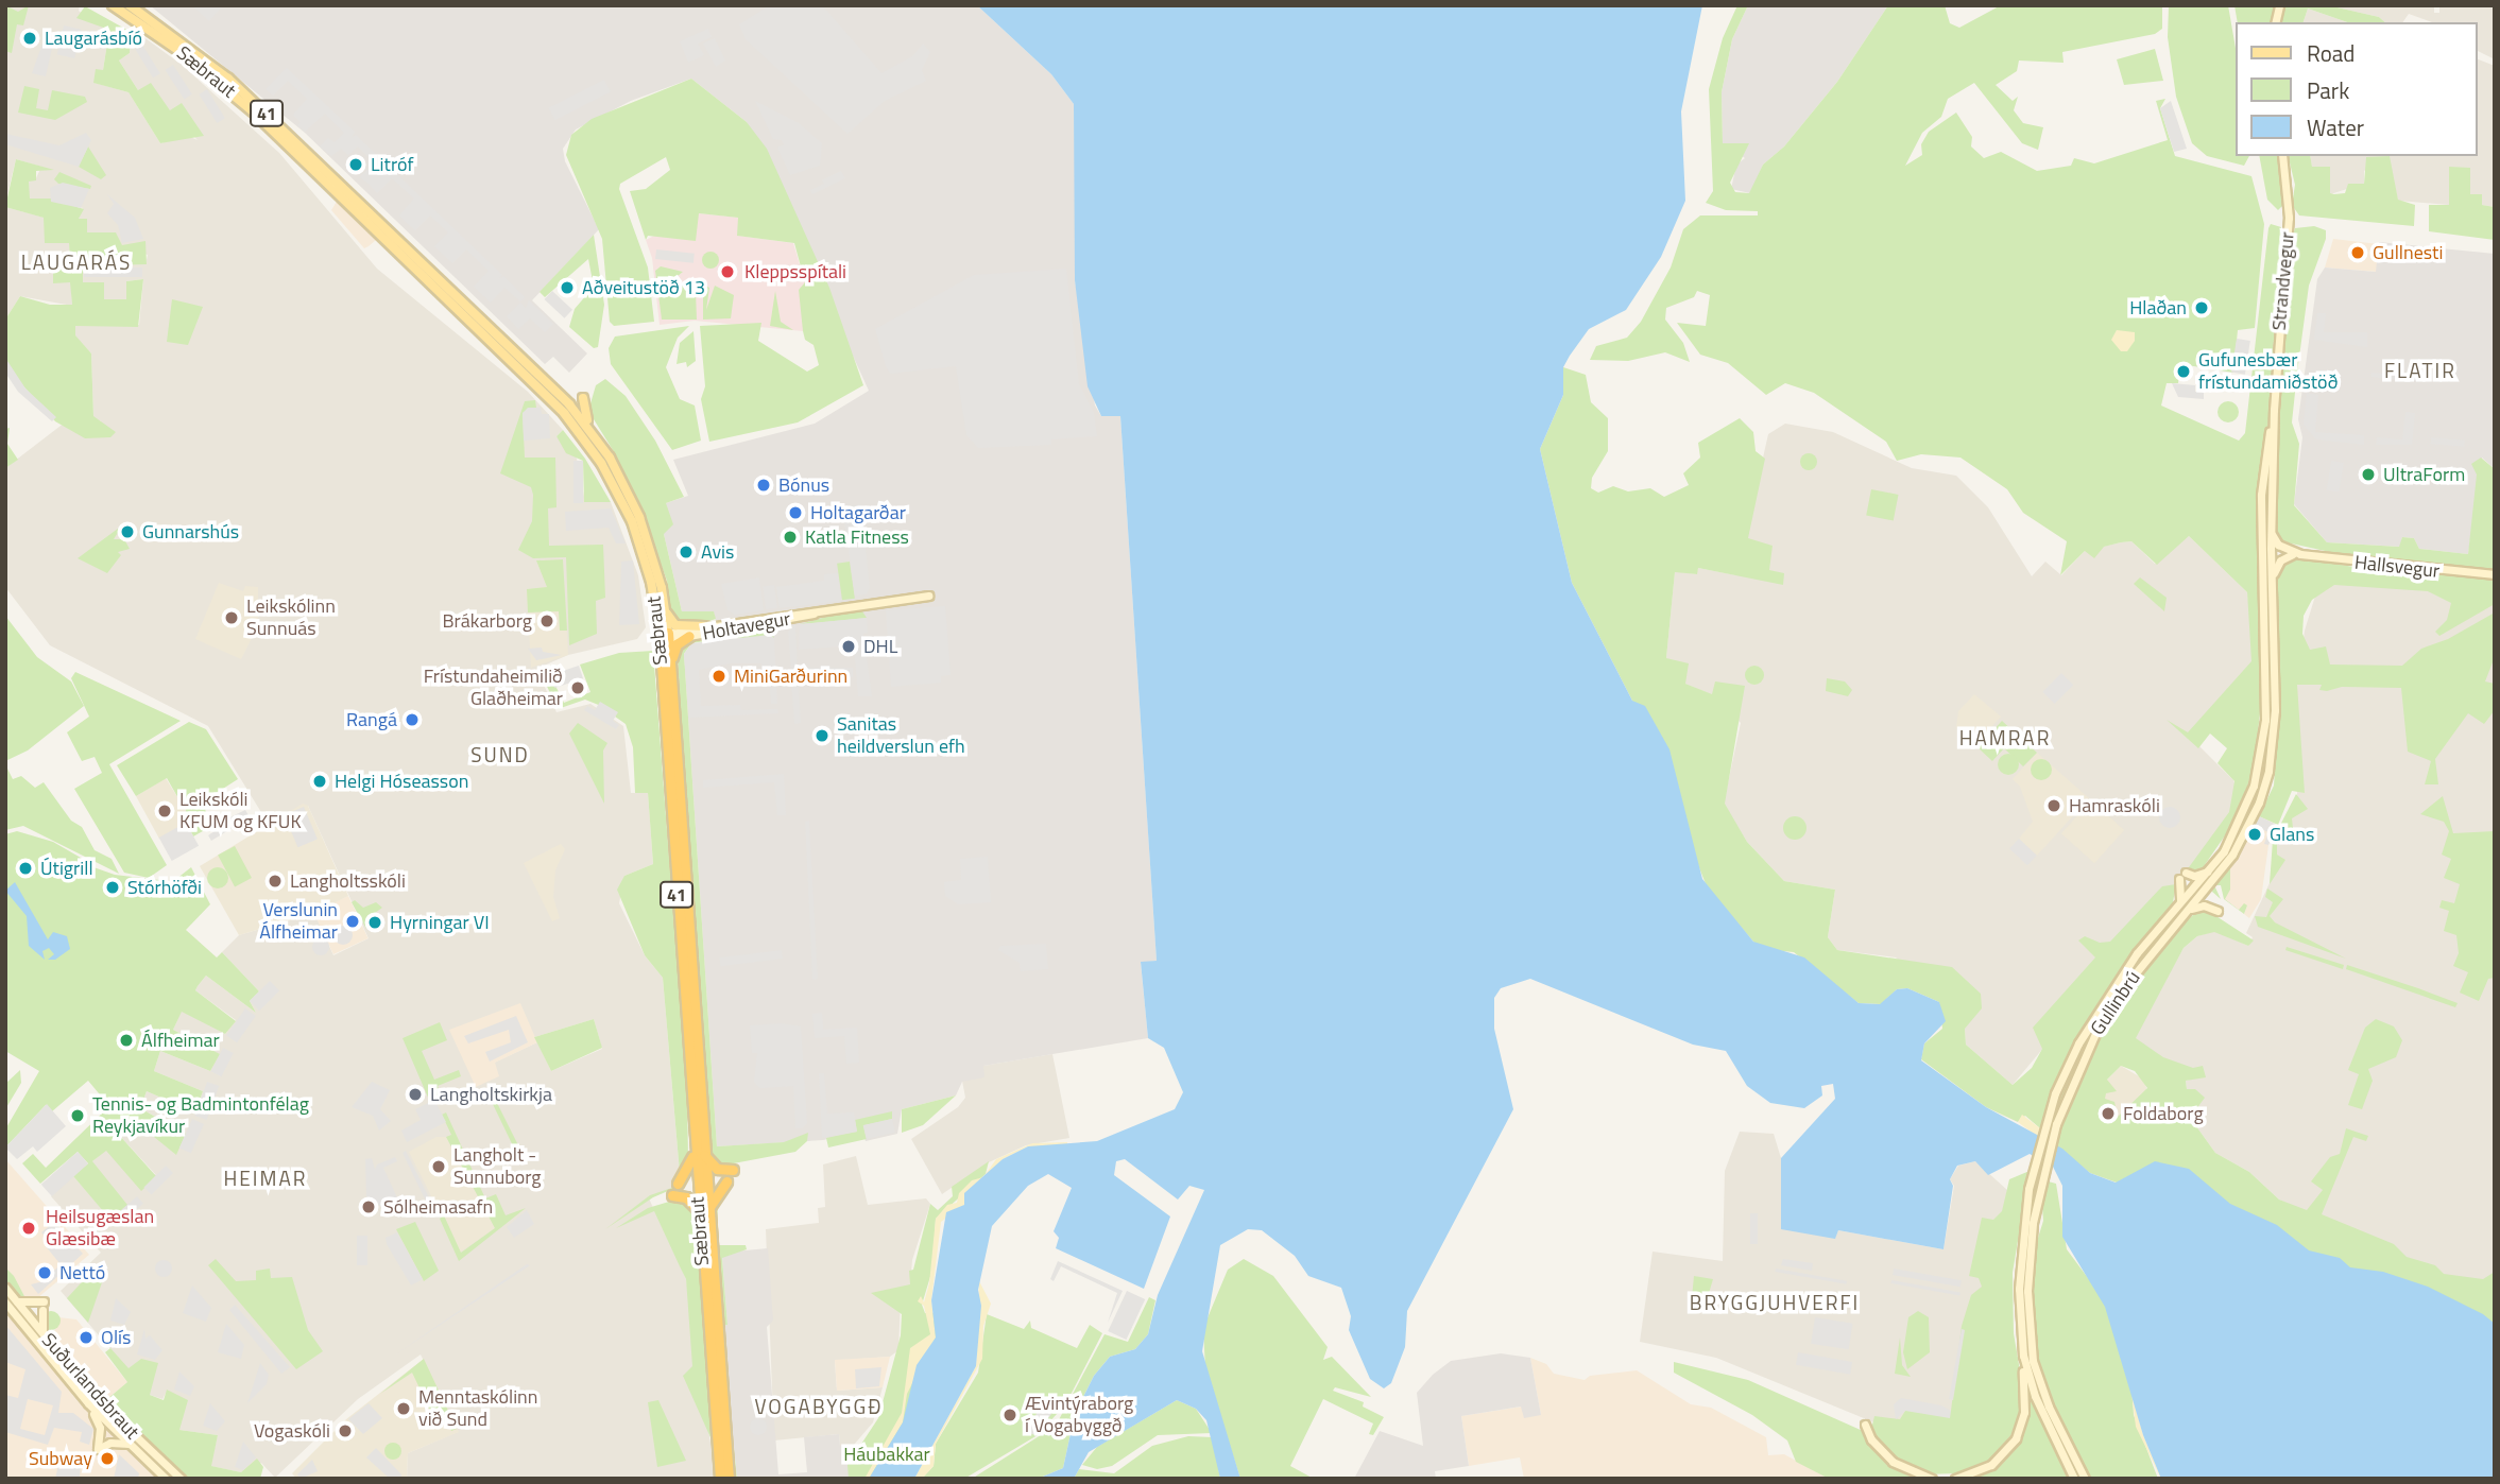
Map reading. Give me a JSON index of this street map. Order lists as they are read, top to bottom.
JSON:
{
  "streets": {
    "highway": ["Sæbraut", "41"],
    "main road": [
      "Strandvegur",
      "Hallsvegur",
      "Holtavegur",
      "Gullinbrú",
      "Suðurlandsbraut"
    ]
  },
  "crossings": [
    ["Sæbraut", "Holtavegur"],
    ["Strandvegur", "Hallsvegur"],
    ["Strandvegur", "Gullinbrú"],
    ["Hallsvegur", "Gullinbrú"]
  ],
  "districts": [
    "LAUGARÁS",
    "FLATIR",
    "HAMRAR",
    "SUND",
    "HEIMAR",
    "BRYGGJUHVERFI",
    "VOGABYGGÐ"
  ],
  "parks": ["Háubakkar"],
  "places": [
    "Laugarásbíó",
    "Litróf",
    "Gullnesti",
    "Kleppsspítali",
    "Aðveitustöð 13",
    "Hlaðan",
    "Gufunesbær frístundamiðstöð",
    "UltraForm",
    "Bónus",
    "Holtagarðar",
    "Gunnarshús",
    "Katla Fitness",
    "Avis",
    "Leikskólinn Sunnuás",
    "Brákarborg",
    "DHL",
    "MiniGarðurinn",
    "Frístundaheimilið Glaðheimar",
    "Rangá",
    "Sanitas heildverslun efh",
    "Helgi Hóseasson",
    "Hamraskóli",
    "Leikskóli KFUM og KFUK",
    "Glans",
    "Útigrill",
    "Langholtsskóli",
    "Stórhöfði",
    "Verslunin Álfheimar",
    "Hyrningar VI",
    "Álfheimar",
    "Langholtskirkja",
    "Foldaborg",
    "Tennis- og Badmintonfélag Reykjavíkur",
    "Langholt - Sunnuborg",
    "Sólheimasafn",
    "Heilsugæslan Glæsibæ",
    "Nettó",
    "Olís",
    "Menntaskólinn við Sund",
    "Ævintýraborg í Vogabyggð",
    "Vogaskóli",
    "Subway"
  ],
  "legend": ["Road", "Park", "Water"]
}
